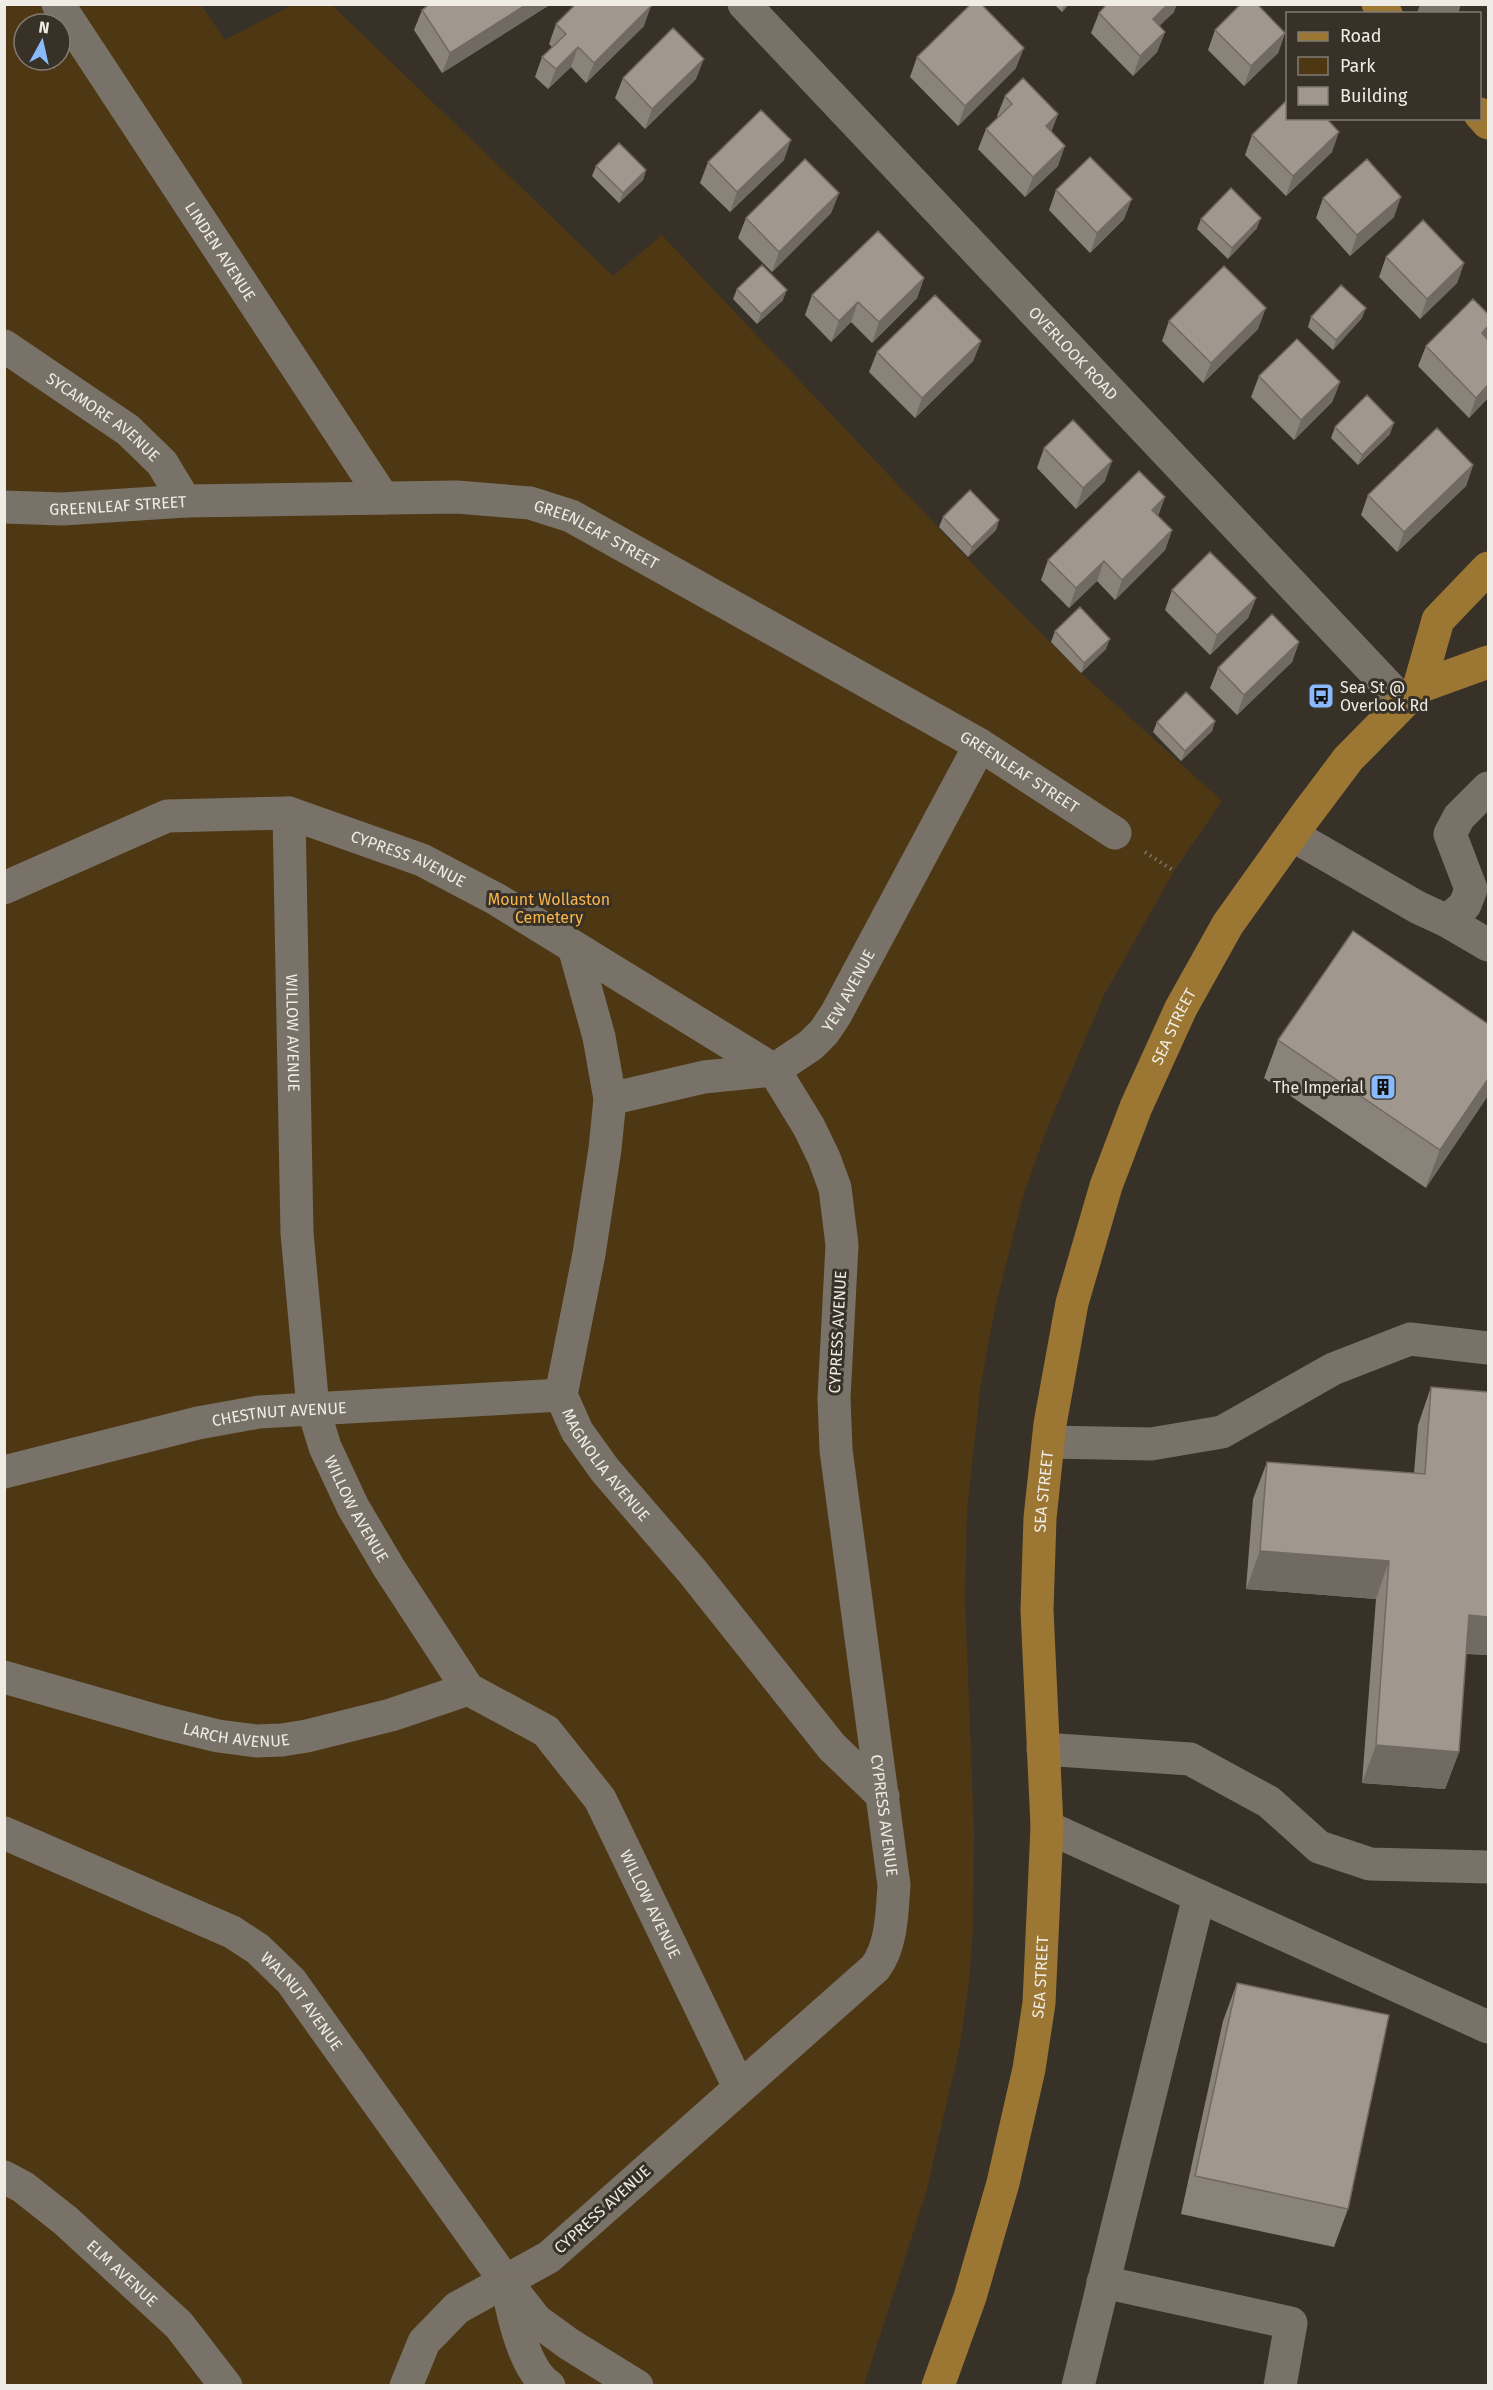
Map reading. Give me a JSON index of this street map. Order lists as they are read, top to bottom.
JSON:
{
  "streets": {
    "main road": ["SEA STREET"],
    "street": [
      "LINDEN AVENUE",
      "OVERLOOK ROAD",
      "SYCAMORE AVENUE",
      "GREENLEAF STREET",
      "CYPRESS AVENUE",
      "YEW AVENUE",
      "WILLOW AVENUE",
      "CHESTNUT AVENUE",
      "MAGNOLIA AVENUE",
      "LARCH AVENUE",
      "WALNUT AVENUE",
      "ELM AVENUE"
    ]
  },
  "crossings": [
    ["LINDEN AVENUE", "GREENLEAF STREET"],
    ["OVERLOOK ROAD", "SEA STREET"],
    ["SYCAMORE AVENUE", "GREENLEAF STREET"],
    ["GREENLEAF STREET", "YEW AVENUE"],
    ["CYPRESS AVENUE", "YEW AVENUE"],
    ["CYPRESS AVENUE", "WILLOW AVENUE"],
    ["CYPRESS AVENUE", "MAGNOLIA AVENUE"],
    ["CYPRESS AVENUE", "WALNUT AVENUE"],
    ["YEW AVENUE", "MAGNOLIA AVENUE"],
    ["WILLOW AVENUE", "CHESTNUT AVENUE"],
    ["WILLOW AVENUE", "LARCH AVENUE"],
    ["CHESTNUT AVENUE", "MAGNOLIA AVENUE"]
  ],
  "parks": ["Mount Wollaston Cemetery"],
  "places": {
    "bus stop": ["Sea St @ Overlook Rd"],
    "building": ["The Imperial"]
  },
  "legend": ["Road", "Park", "Building"],
  "north": "top"
}
